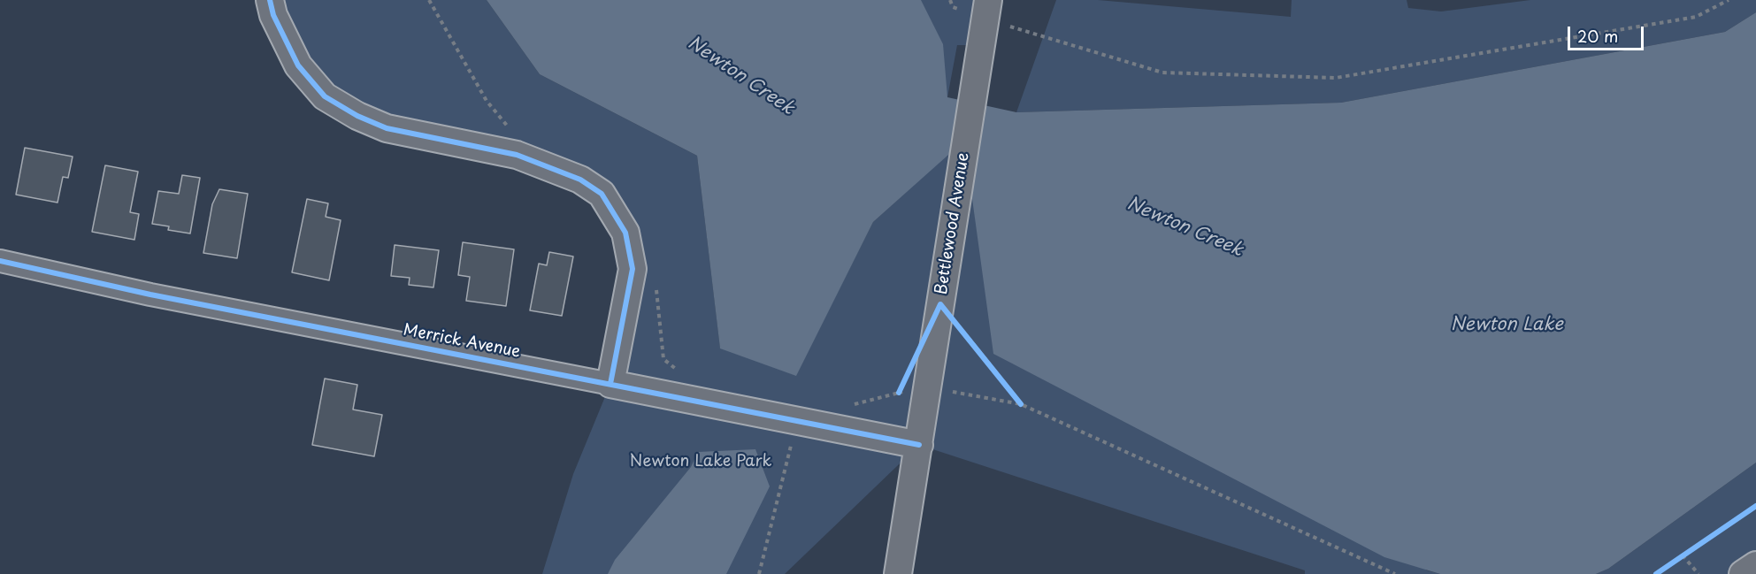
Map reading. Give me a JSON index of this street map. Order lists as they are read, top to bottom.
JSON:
{
  "streets": {
    "street": ["Bettlewood Avenue", "Merrick Avenue"]
  },
  "crossings": [
    ["Bettlewood Avenue", "Merrick Avenue"]
  ],
  "water": ["Newton Creek", "Newton Lake"],
  "parks": ["Newton Lake Park"],
  "scale_bar": "20 m"
}
